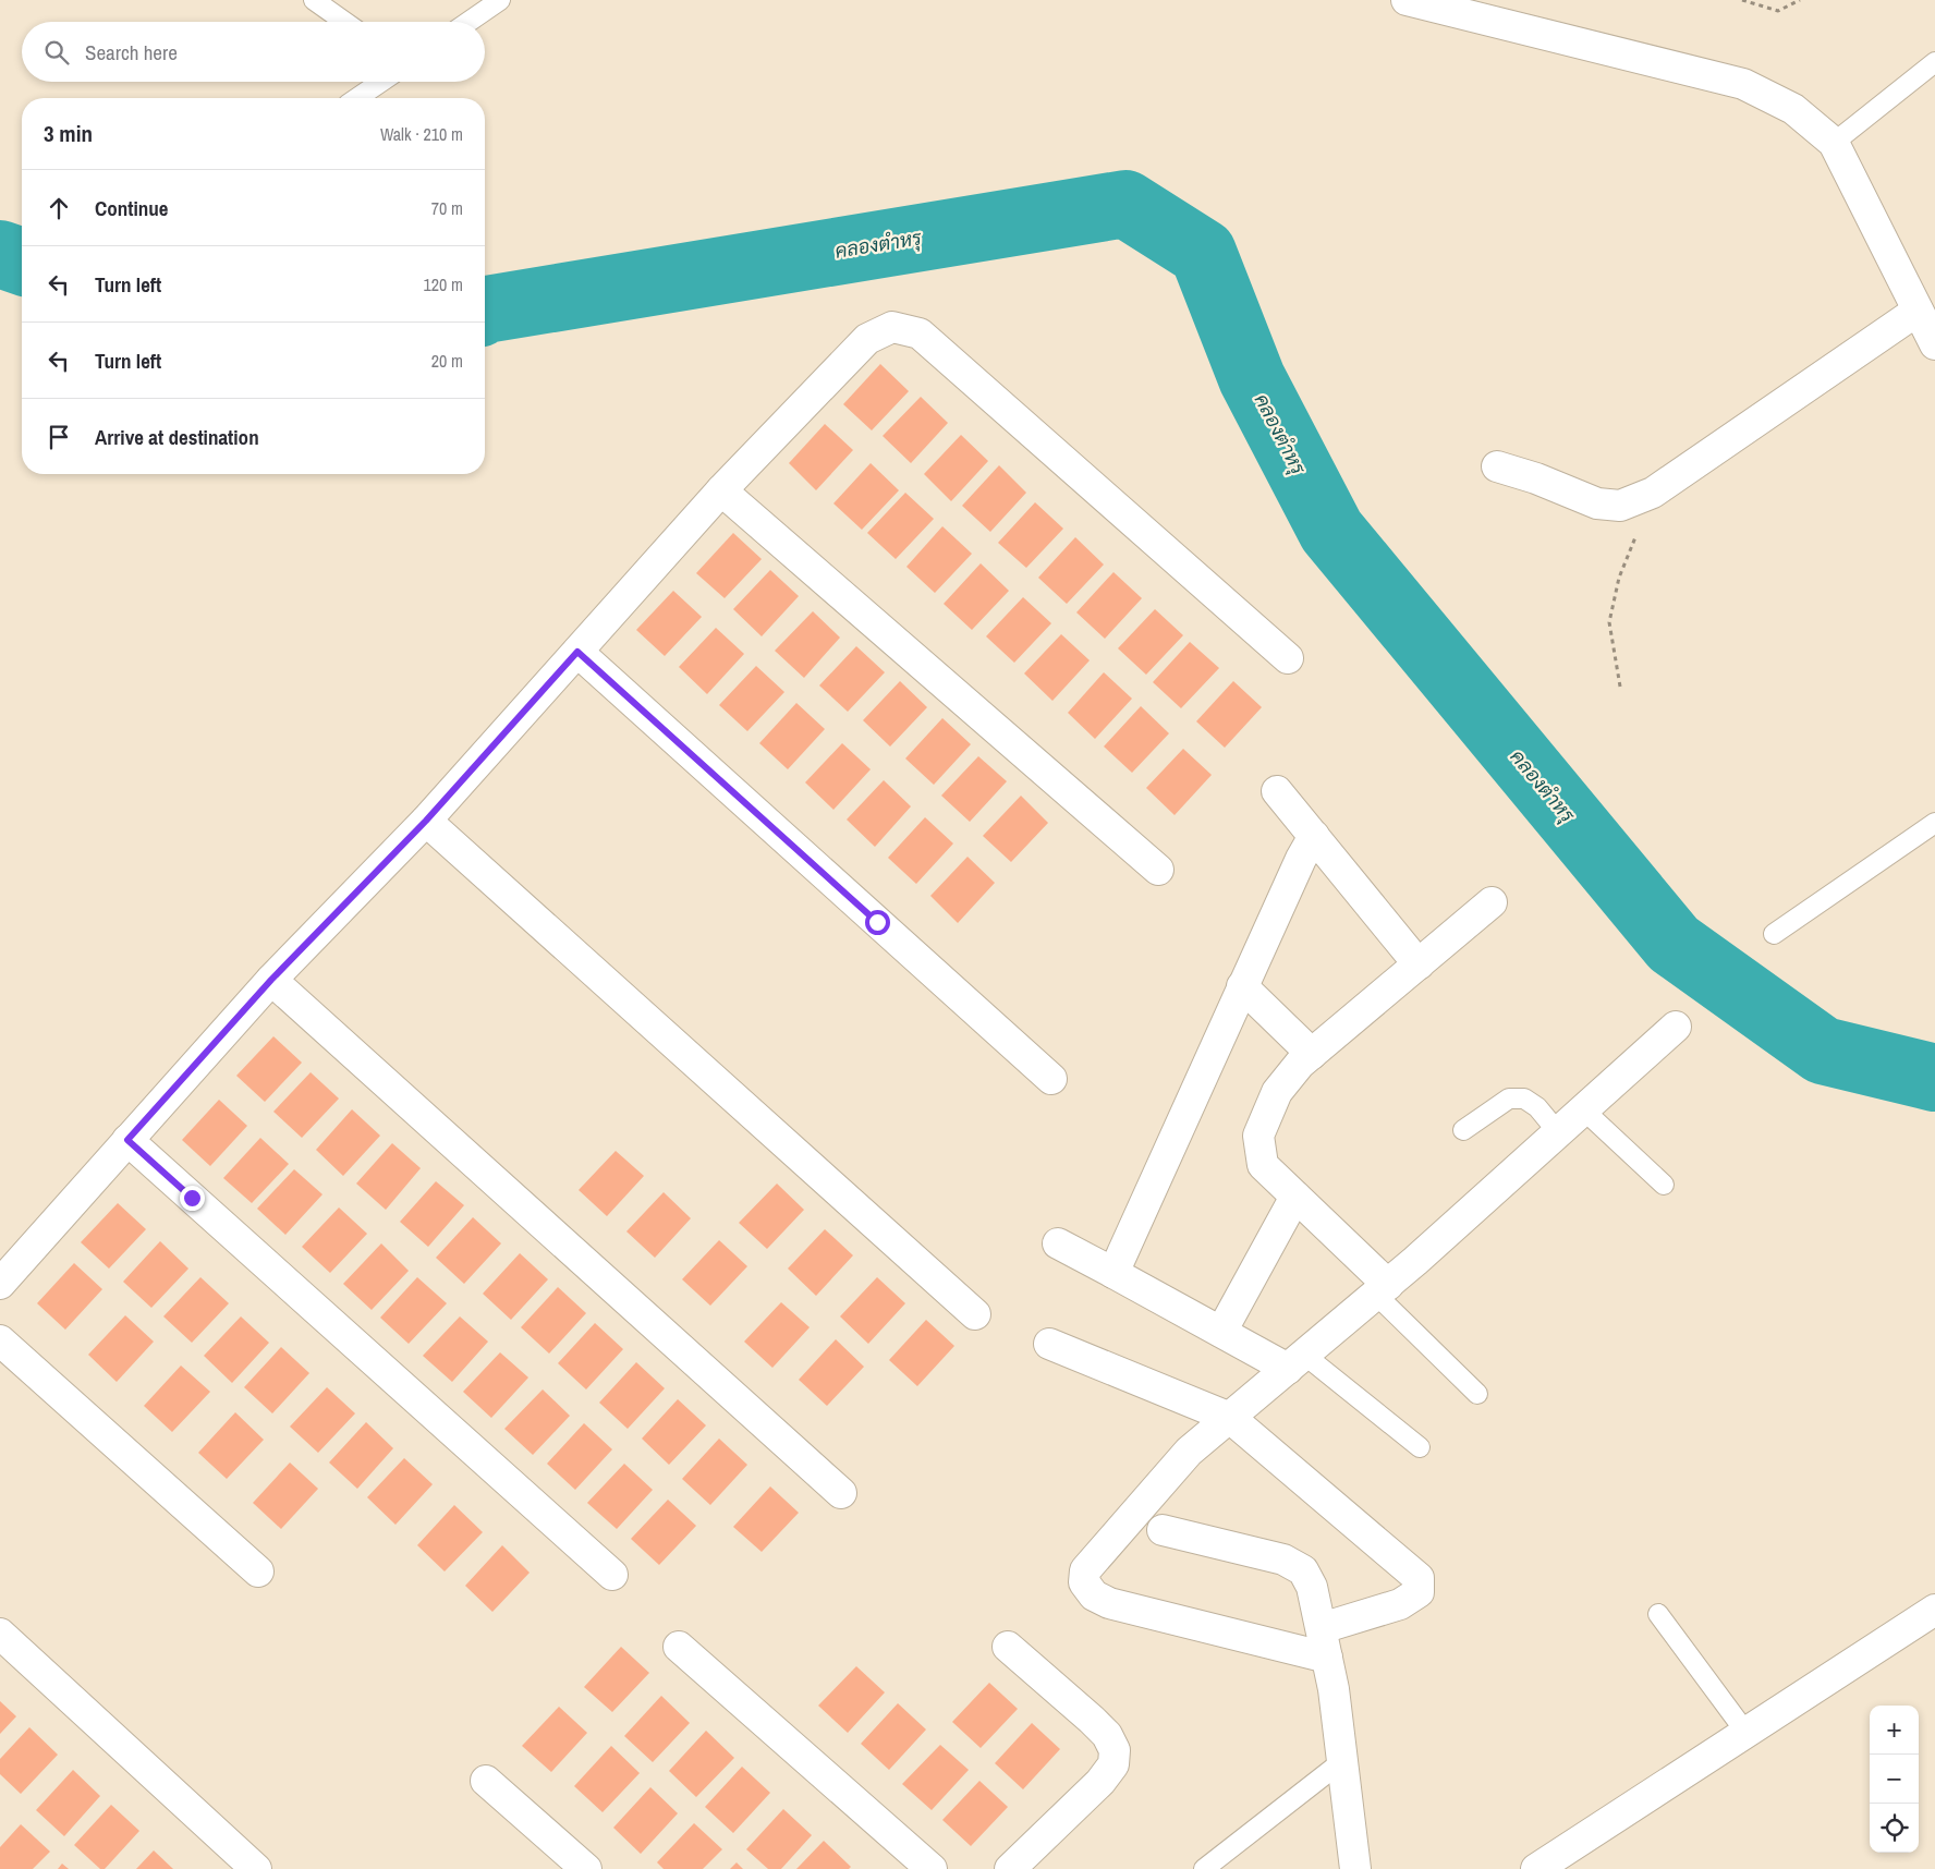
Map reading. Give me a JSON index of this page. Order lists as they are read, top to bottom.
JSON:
{
  "water": ["คลองตำหรุ"],
  "page": {
    "search": "Search here",
    "heading": ["3 min", "Walk · 210 m"],
    "list": [
      ["Continue", "70 m"],
      ["Turn left", "120 m"],
      ["Turn left", "20 m"],
      "Arrive at destination"
    ],
    "map_buttons": ["+", "−"]
  }
}
